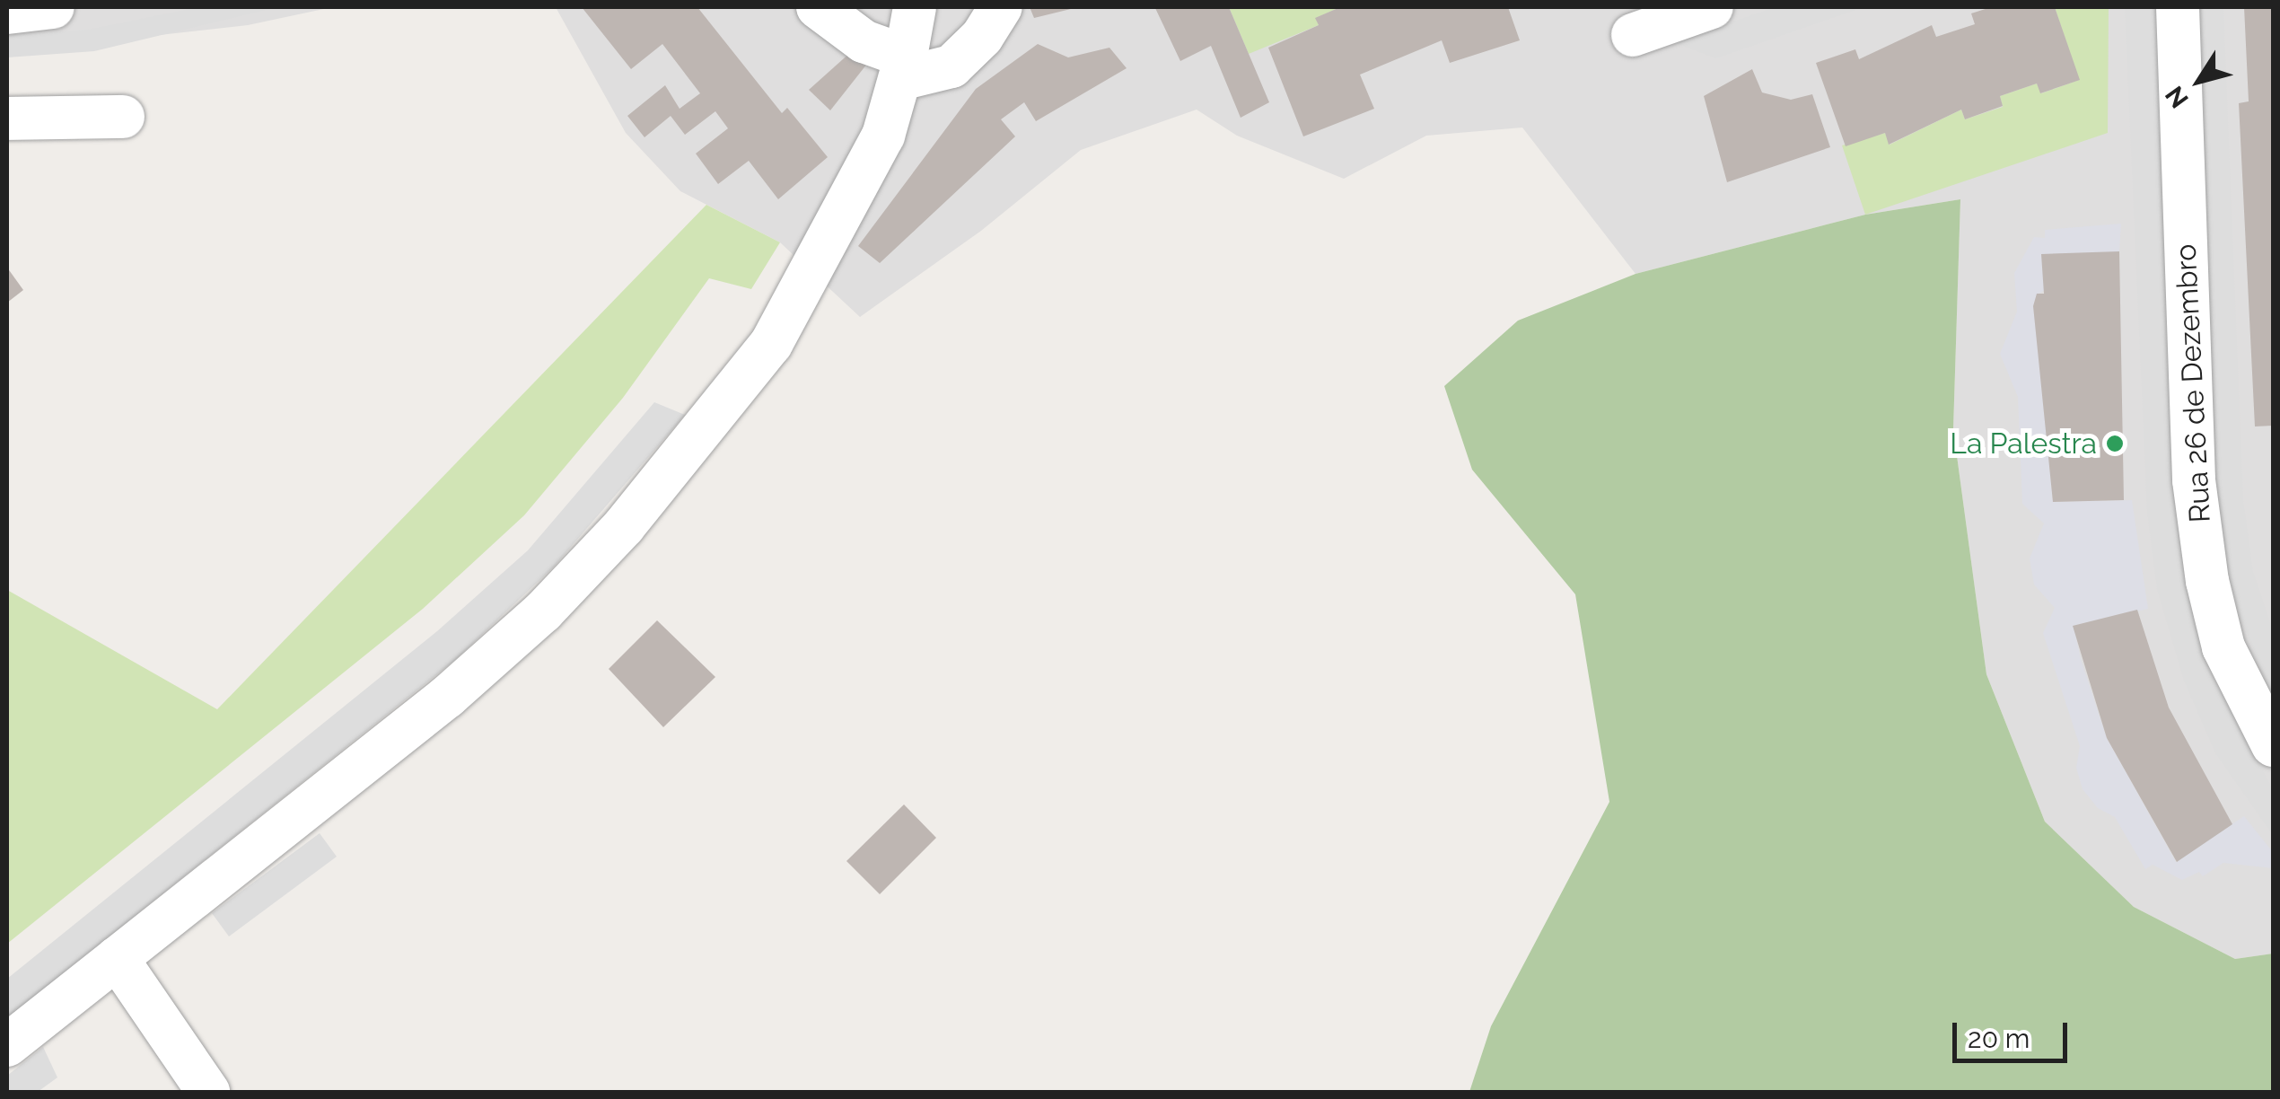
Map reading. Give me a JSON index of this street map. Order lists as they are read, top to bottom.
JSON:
{
  "streets": {
    "street": ["Rua 26 de Dezembro"]
  },
  "places": ["La Palestra"],
  "scale_bar": "20 m",
  "north": "bottom left"
}
